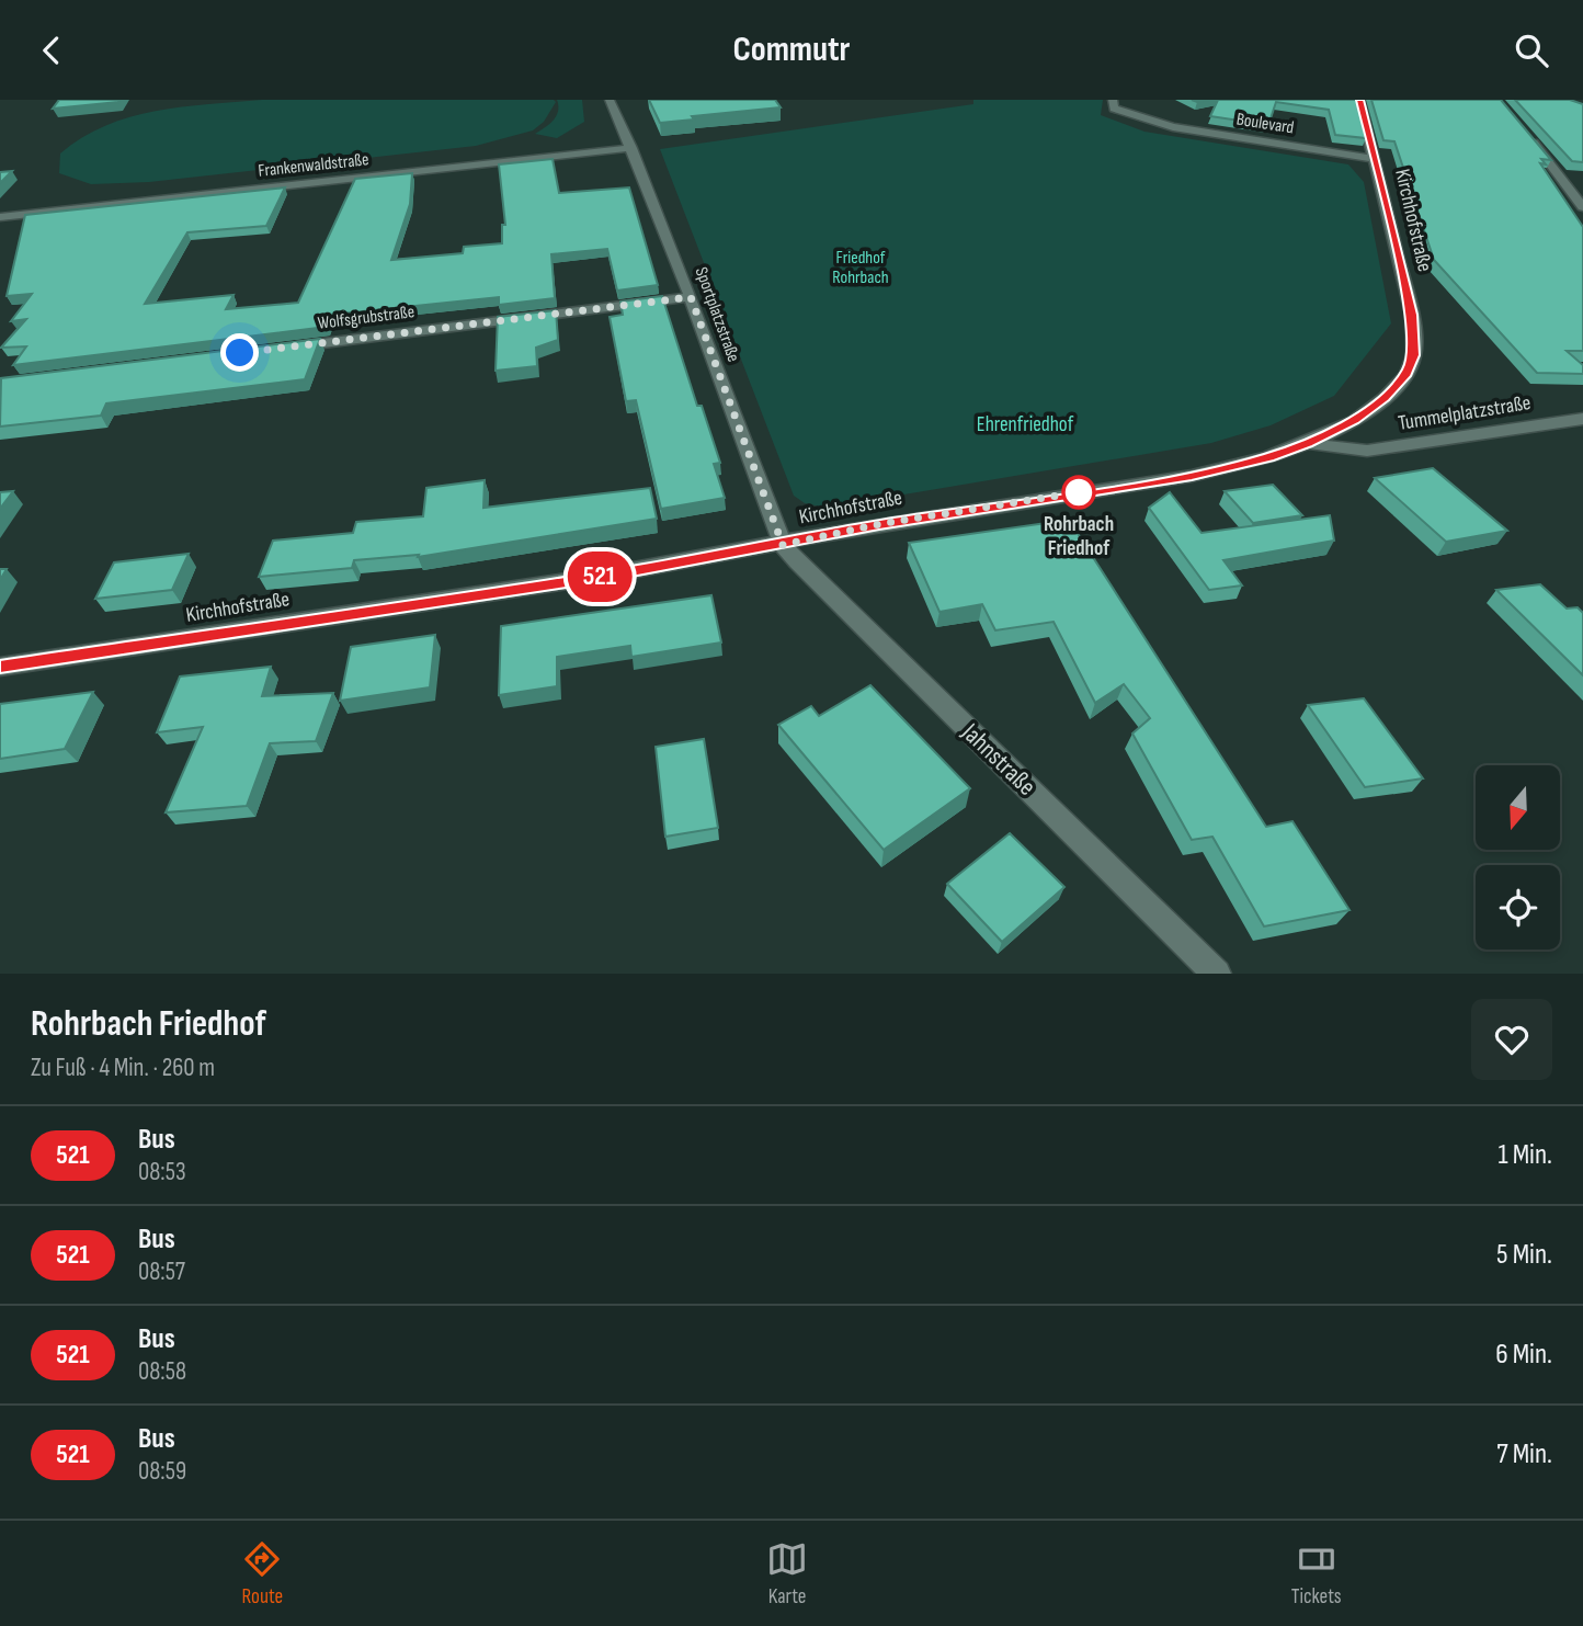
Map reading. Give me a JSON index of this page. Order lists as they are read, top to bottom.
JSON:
{
  "streets": {
    "street": [
      "Boulevard",
      "Frankenwaldstraße",
      "Kirchhofstraße",
      "Sportplatzstraße",
      "Wolfsgrubstraße",
      "Tummelplatzstraße",
      "Jahnstraße"
    ]
  },
  "crossings": [
    ["Boulevard", "Kirchhofstraße"],
    ["Frankenwaldstraße", "Sportplatzstraße"],
    ["Kirchhofstraße", "Sportplatzstraße"],
    ["Kirchhofstraße", "Tummelplatzstraße"],
    ["Kirchhofstraße", "Jahnstraße"],
    ["Sportplatzstraße", "Wolfsgrubstraße"],
    ["Sportplatzstraße", "Jahnstraße"]
  ],
  "parks": ["Friedhof Rohrbach", "Ehrenfriedhof"],
  "places": ["Rohrbach Friedhof"],
  "lines": ["bus line 521"],
  "north": "bottom",
  "page": {
    "header": "Commutr",
    "on_map": "521",
    "heading": ["Rohrbach Friedhof", "Zu Fuß · 4 Min. · 260 m"],
    "list": [
      {
        "mark": "521",
        "name": "Bus",
        "note": "08:53",
        "value": "1 Min."
      },
      {
        "mark": "521",
        "name": "Bus",
        "note": "08:57",
        "value": "5 Min."
      },
      {
        "mark": "521",
        "name": "Bus",
        "note": "08:58",
        "value": "6 Min."
      },
      {
        "mark": "521",
        "name": "Bus",
        "note": "08:59",
        "value": "7 Min."
      }
    ],
    "tabs": ["Route", "Karte", "Tickets"]
  }
}
